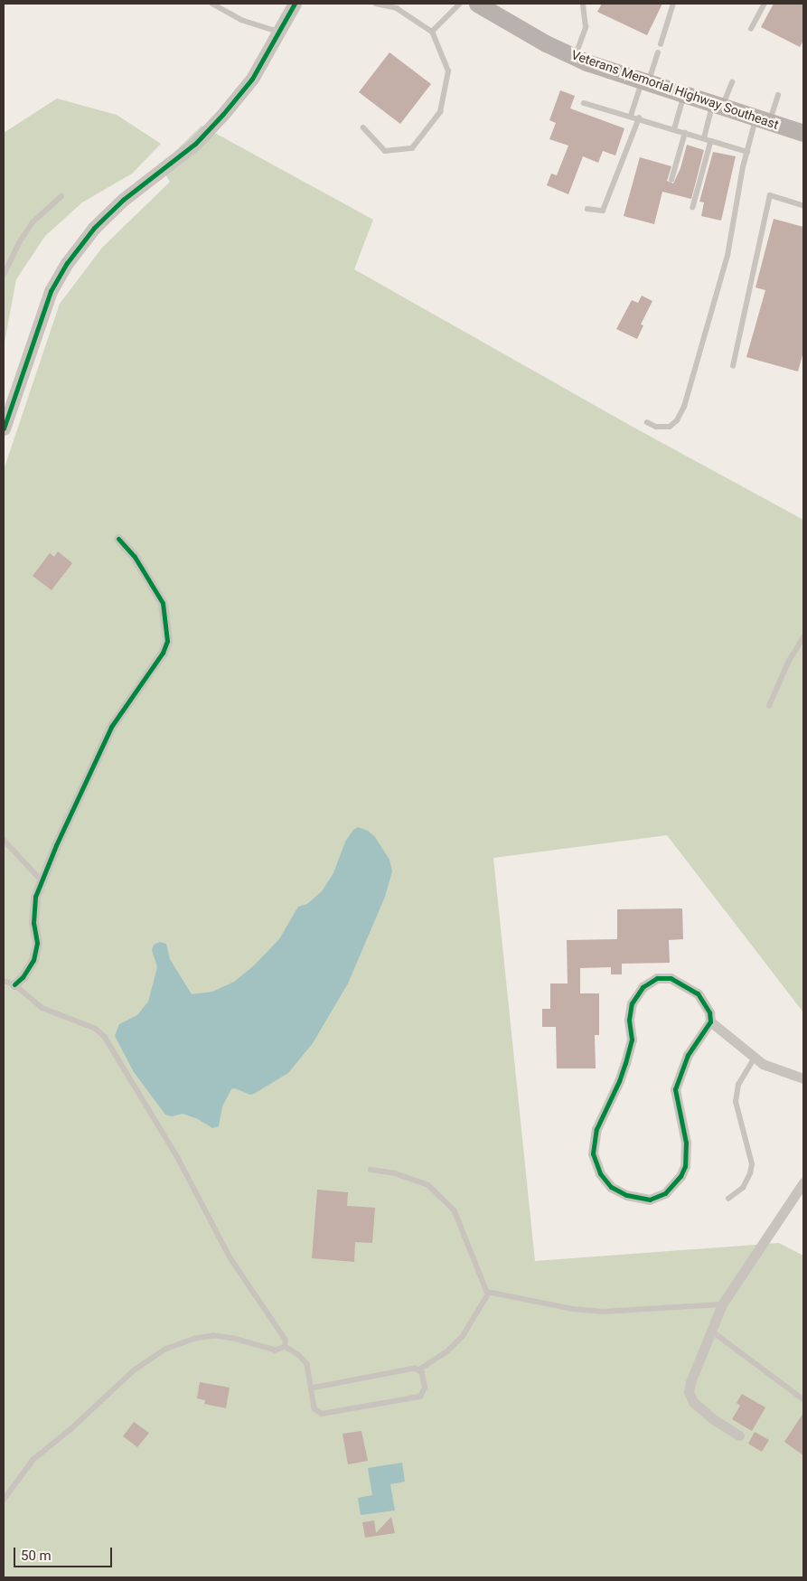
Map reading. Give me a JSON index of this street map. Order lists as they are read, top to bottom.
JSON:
{
  "streets": {
    "main road": ["Veterans Memorial Highway Southeast"]
  },
  "scale_bar": "50 m"
}
